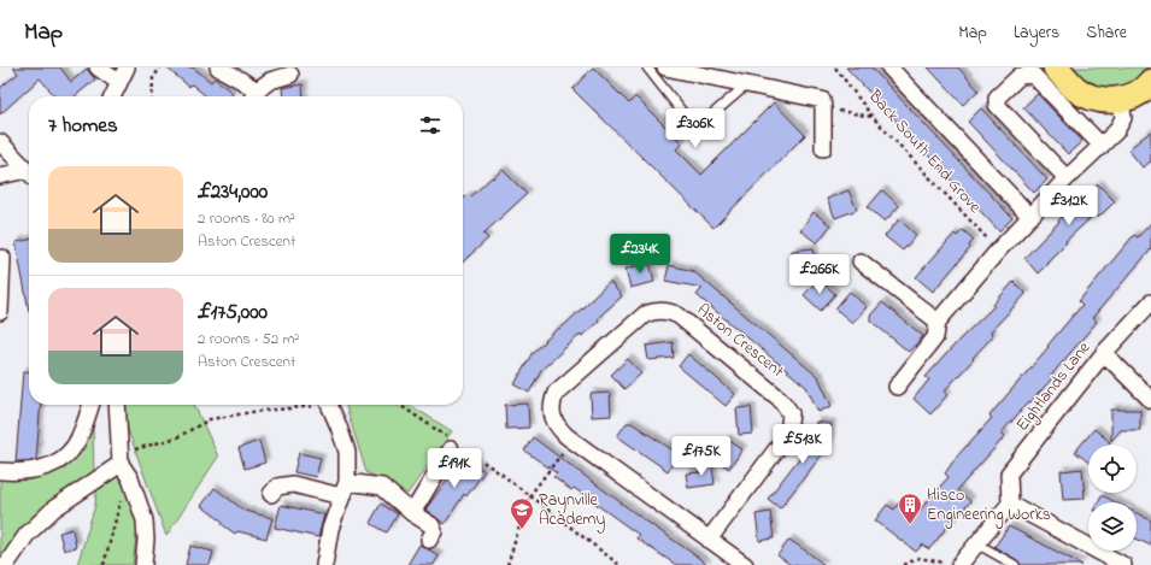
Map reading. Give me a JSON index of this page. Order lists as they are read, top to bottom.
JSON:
{
  "streets": {
    "street": ["Aston Crescent", "Eightlands Lane"],
    "path": ["Back South End Grove"]
  },
  "places": {
    "building": ["Hisco Engineering Works"],
    "school or university": ["Raynville Academy"]
  },
  "page": {
    "header": "Map",
    "nav": ["Map", "Layers", "Share"],
    "heading": "7 homes",
    "price": [
      "£306K",
      "£312K",
      "£234K",
      "£266K",
      "£513K",
      "£175K",
      "£191K"
    ],
    "list": [
      {
        "name": "£234,000",
        "note": "2 rooms · 80 m² · Aston Crescent"
      },
      {
        "name": "£175,000",
        "note": "2 rooms · 52 m² · Aston Crescent"
      }
    ]
  }
}
